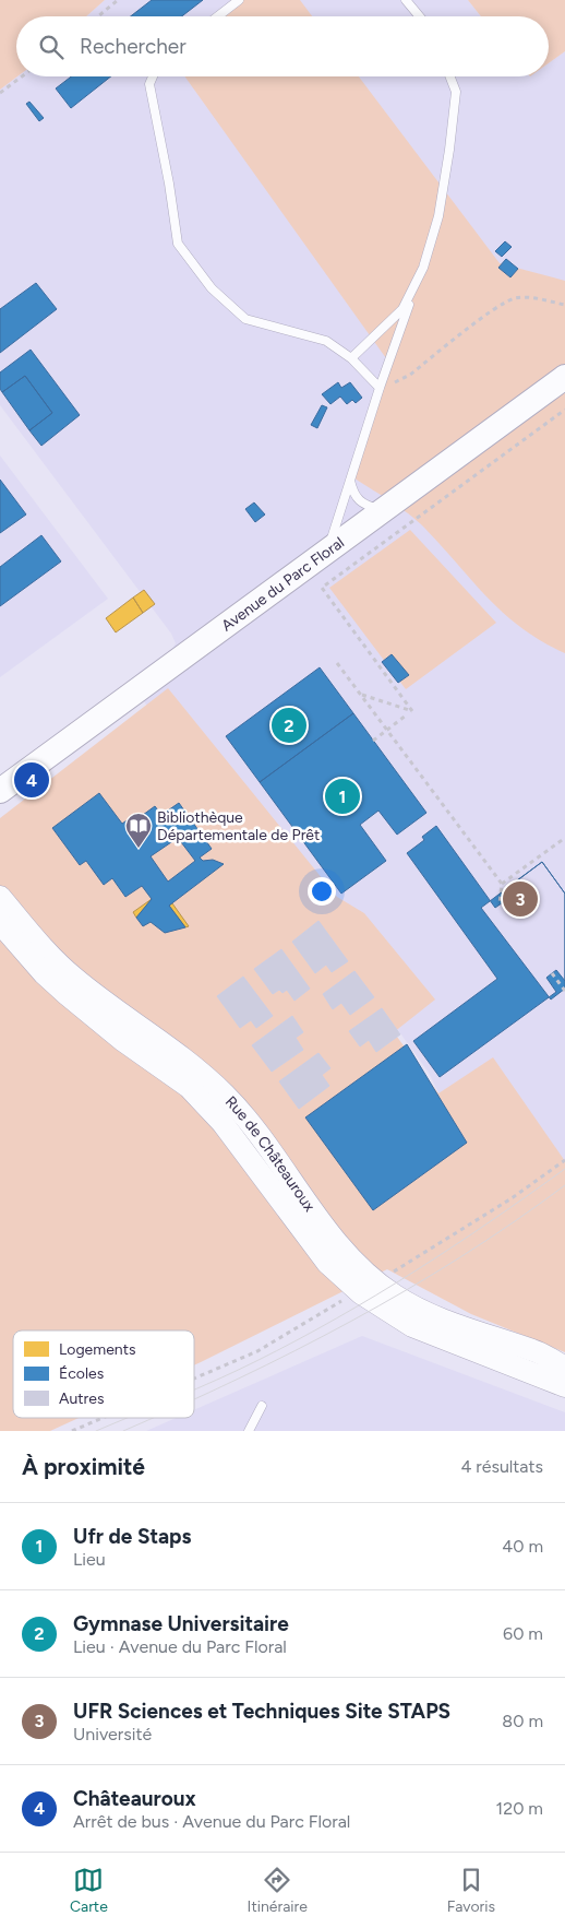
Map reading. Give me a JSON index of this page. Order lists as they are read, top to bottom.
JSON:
{
  "streets": {
    "main road": ["Avenue du Parc Floral"],
    "street": ["Rue de Châteauroux"]
  },
  "places": {
    "library": ["Bibliothèque Départementale de Prêt"]
  },
  "legend": ["Logements", "Écoles", "Autres"],
  "page": {
    "search": "Rechercher",
    "pins": [
      "2",
      "4",
      "1",
      "3"
    ],
    "heading": ["À proximité", "4 résultats"],
    "list": [
      {
        "mark": "1",
        "name": "Ufr de Staps",
        "note": "Lieu",
        "value": "40 m"
      },
      {
        "mark": "2",
        "name": "Gymnase Universitaire",
        "note": "Lieu · Avenue du Parc Floral",
        "value": "60 m"
      },
      {
        "mark": "3",
        "name": "UFR Sciences et Techniques Site STAPS",
        "note": "Université",
        "value": "80 m"
      },
      {
        "mark": "4",
        "name": "Châteauroux",
        "note": "Arrêt de bus · Avenue du Parc Floral",
        "value": "120 m"
      }
    ],
    "nav": ["Carte", "Itinéraire", "Favoris"]
  }
}
